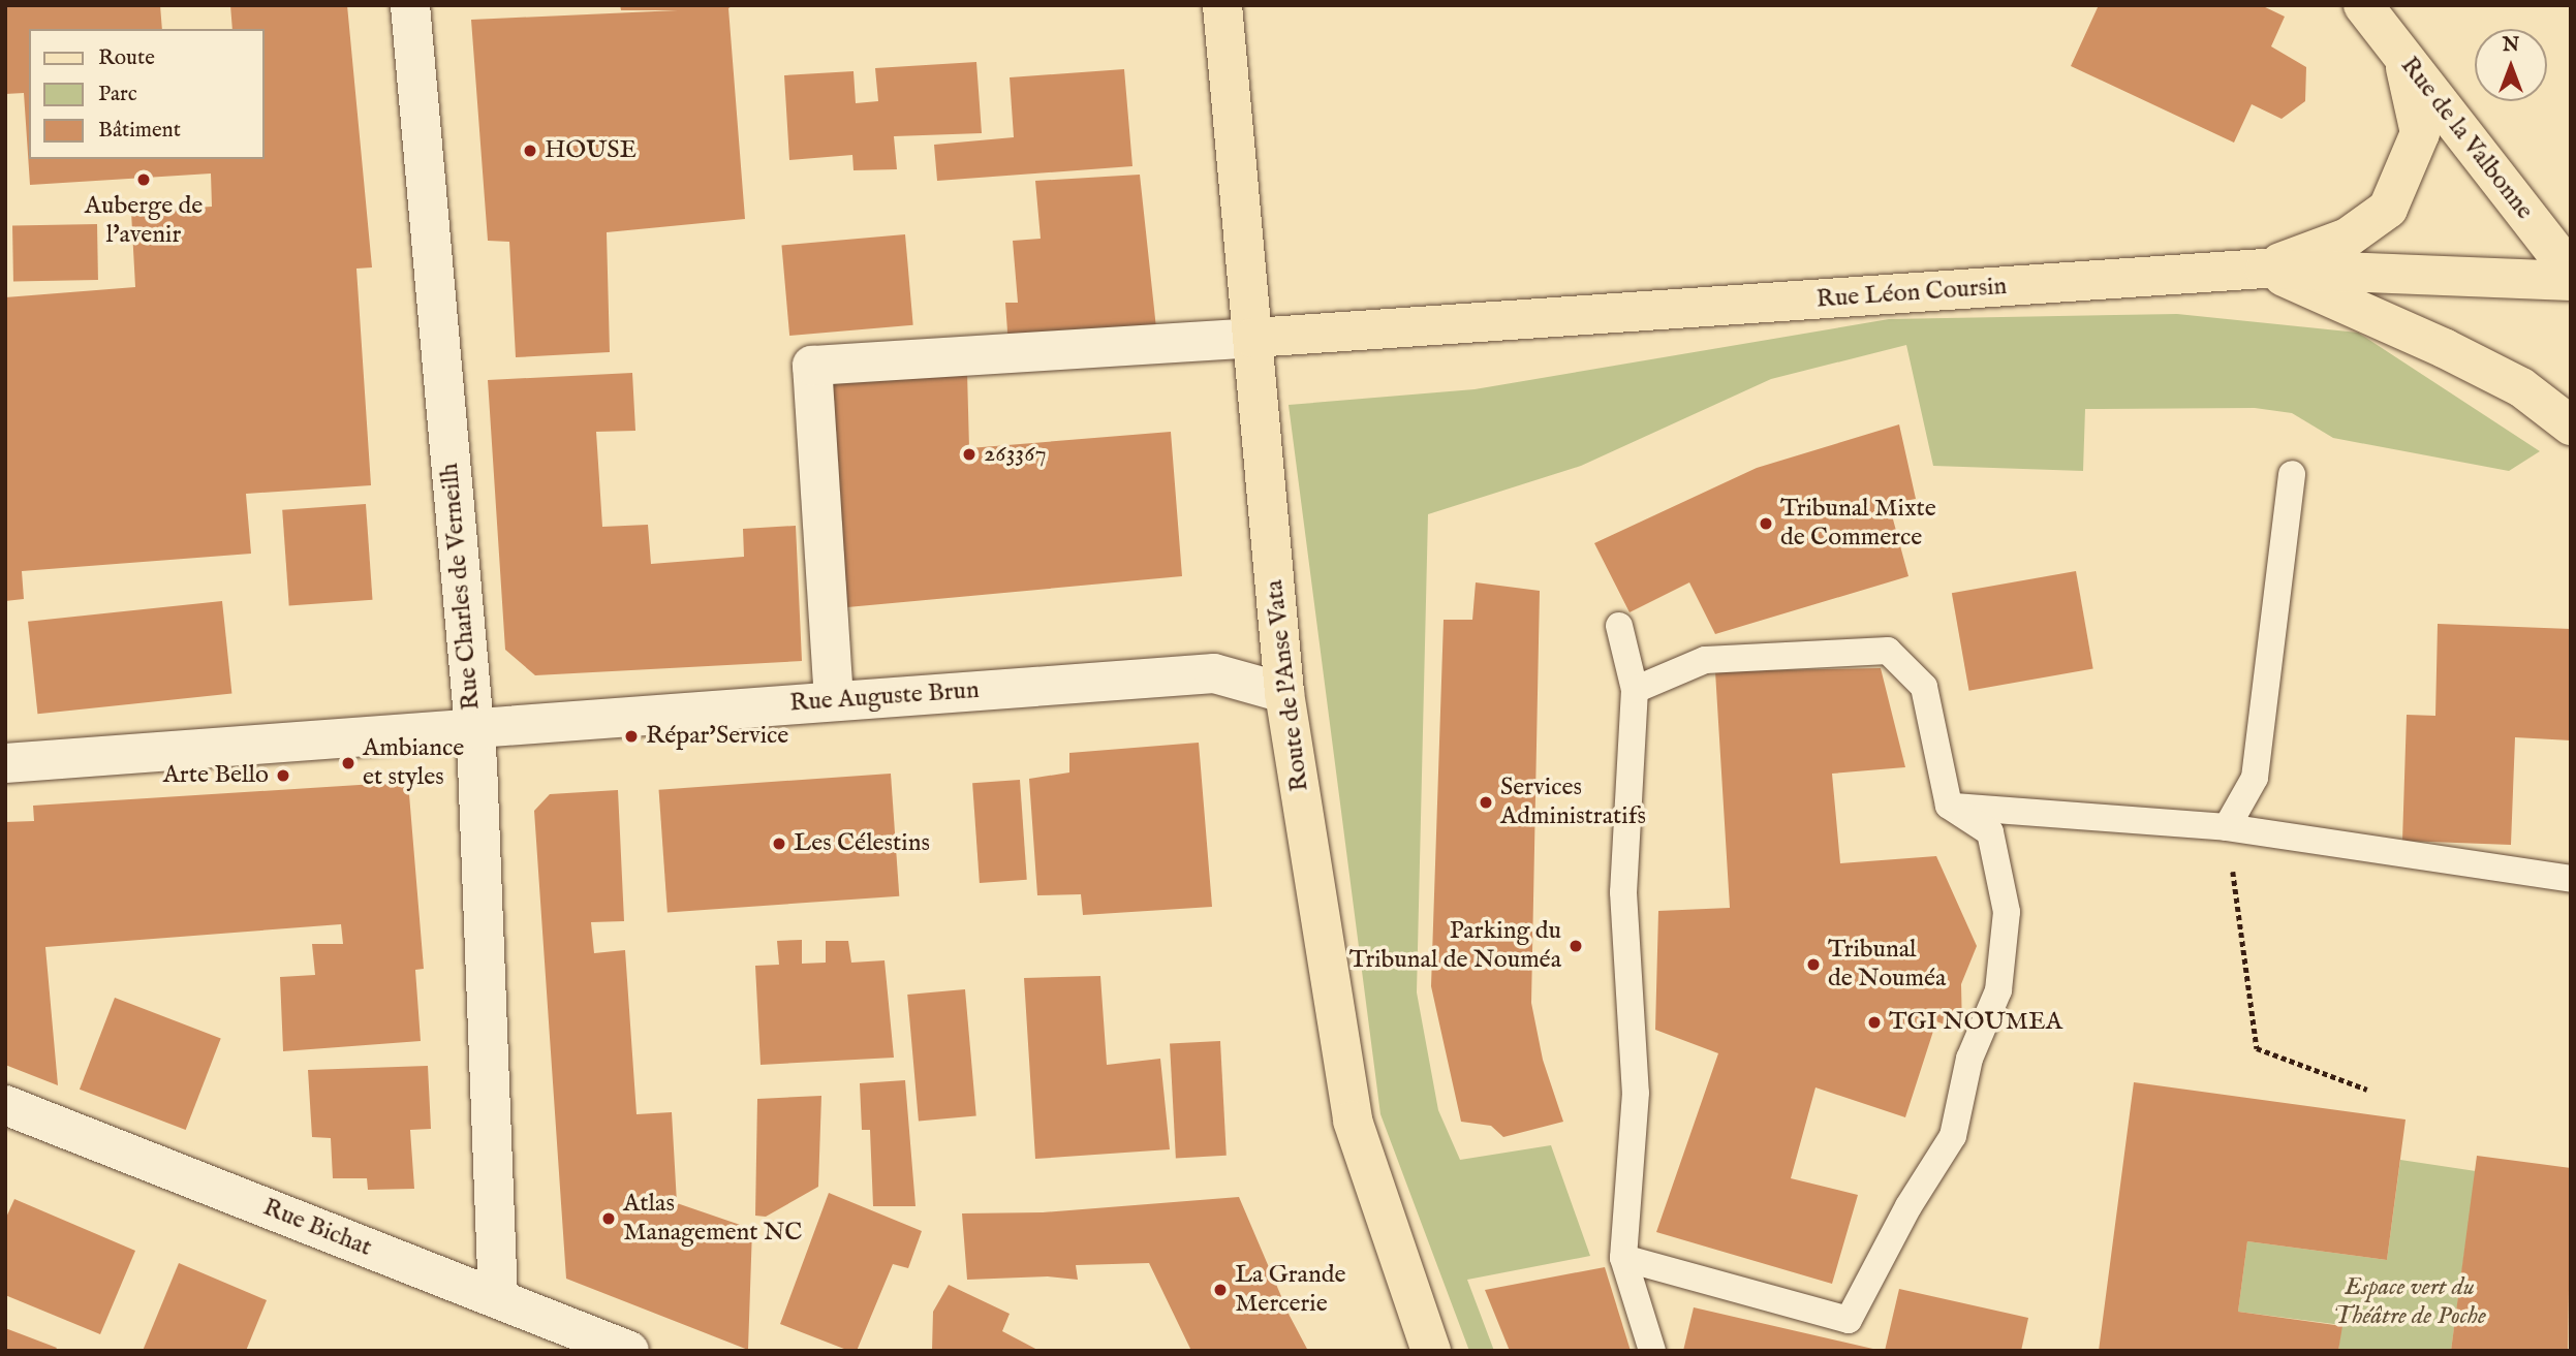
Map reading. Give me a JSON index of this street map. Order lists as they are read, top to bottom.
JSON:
{
  "streets": {
    "main road": ["Rue de la Valbonne", "Rue Léon Coursin", "Route de l'Anse Vata"],
    "street": ["Rue Charles de Verneilh", "Rue Auguste Brun", "Rue Bichat"]
  },
  "crossings": [
    ["Rue Léon Coursin", "Route de l'Anse Vata"],
    ["Rue Charles de Verneilh", "Rue Auguste Brun"],
    ["Rue Charles de Verneilh", "Rue Bichat"],
    ["Route de l'Anse Vata", "Rue Auguste Brun"]
  ],
  "parks": ["Espace vert du Théâtre de Poche"],
  "places": [
    "HOUSE",
    "Auberge de l'avenir",
    "263367",
    "Tribunal Mixte de Commerce",
    "Répar'Service",
    "Ambiance et styles",
    "Arte Bello",
    "Services Administratifs",
    "Les Célestins",
    "Parking du Tribunal de Nouméa",
    "Tribunal de Nouméa",
    "TGI NOUMEA",
    "Atlas Management NC",
    "La Grande Mercerie"
  ],
  "legend": ["Route", "Parc", "Bâtiment"],
  "north": "top"
}
